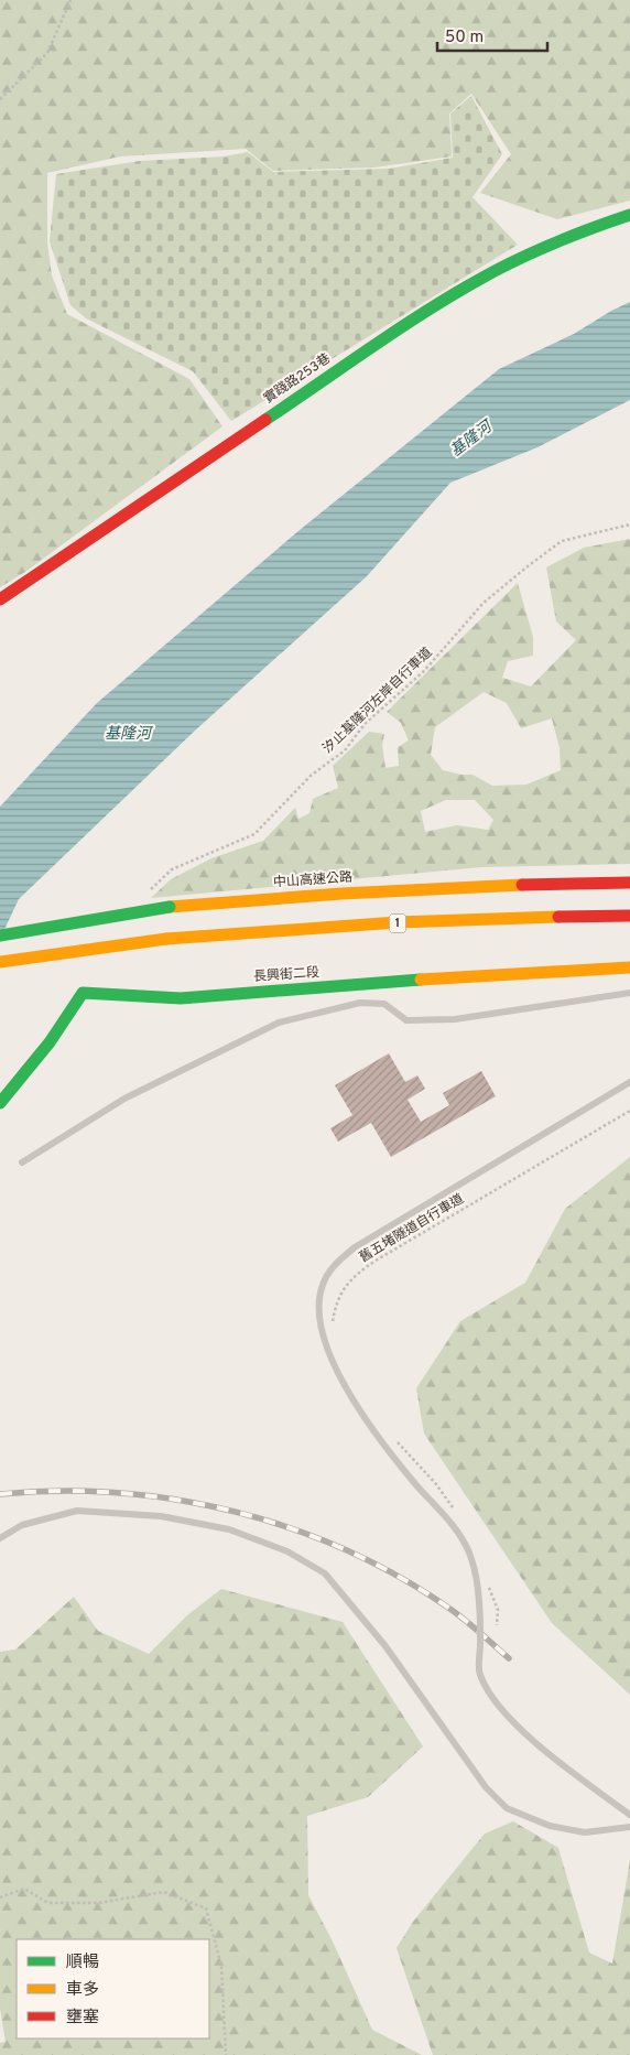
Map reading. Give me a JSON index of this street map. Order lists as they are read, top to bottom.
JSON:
{
  "streets": {
    "main road": [
      "實踐路253巷",
      "中山高速公路",
      "1",
      "長興街二段"
    ],
    "path": ["汐止基隆河左岸自行車道", "舊五堵隧道自行車道"]
  },
  "water": ["基隆河"],
  "legend": ["順暢", "車多", "壅塞"],
  "scale_bar": "50 m"
}
